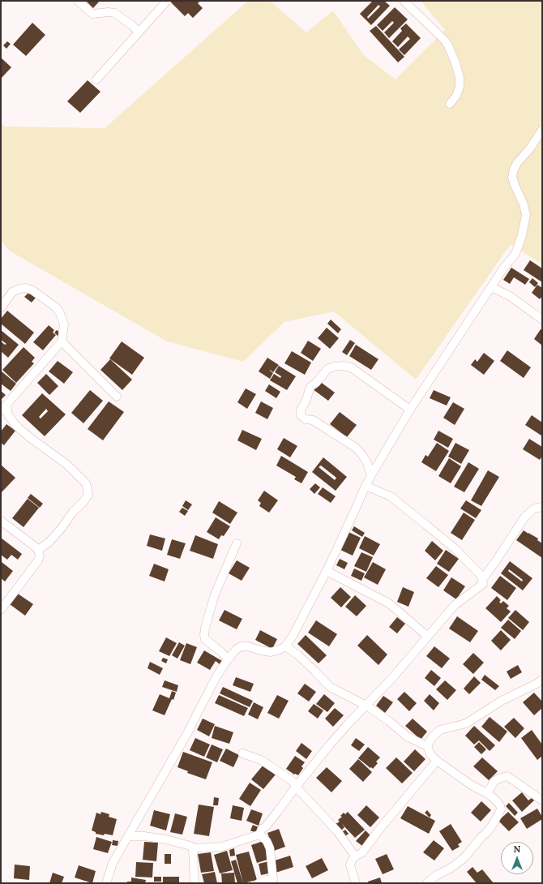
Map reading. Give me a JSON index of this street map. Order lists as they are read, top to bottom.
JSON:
{
  "north": "top"
}
